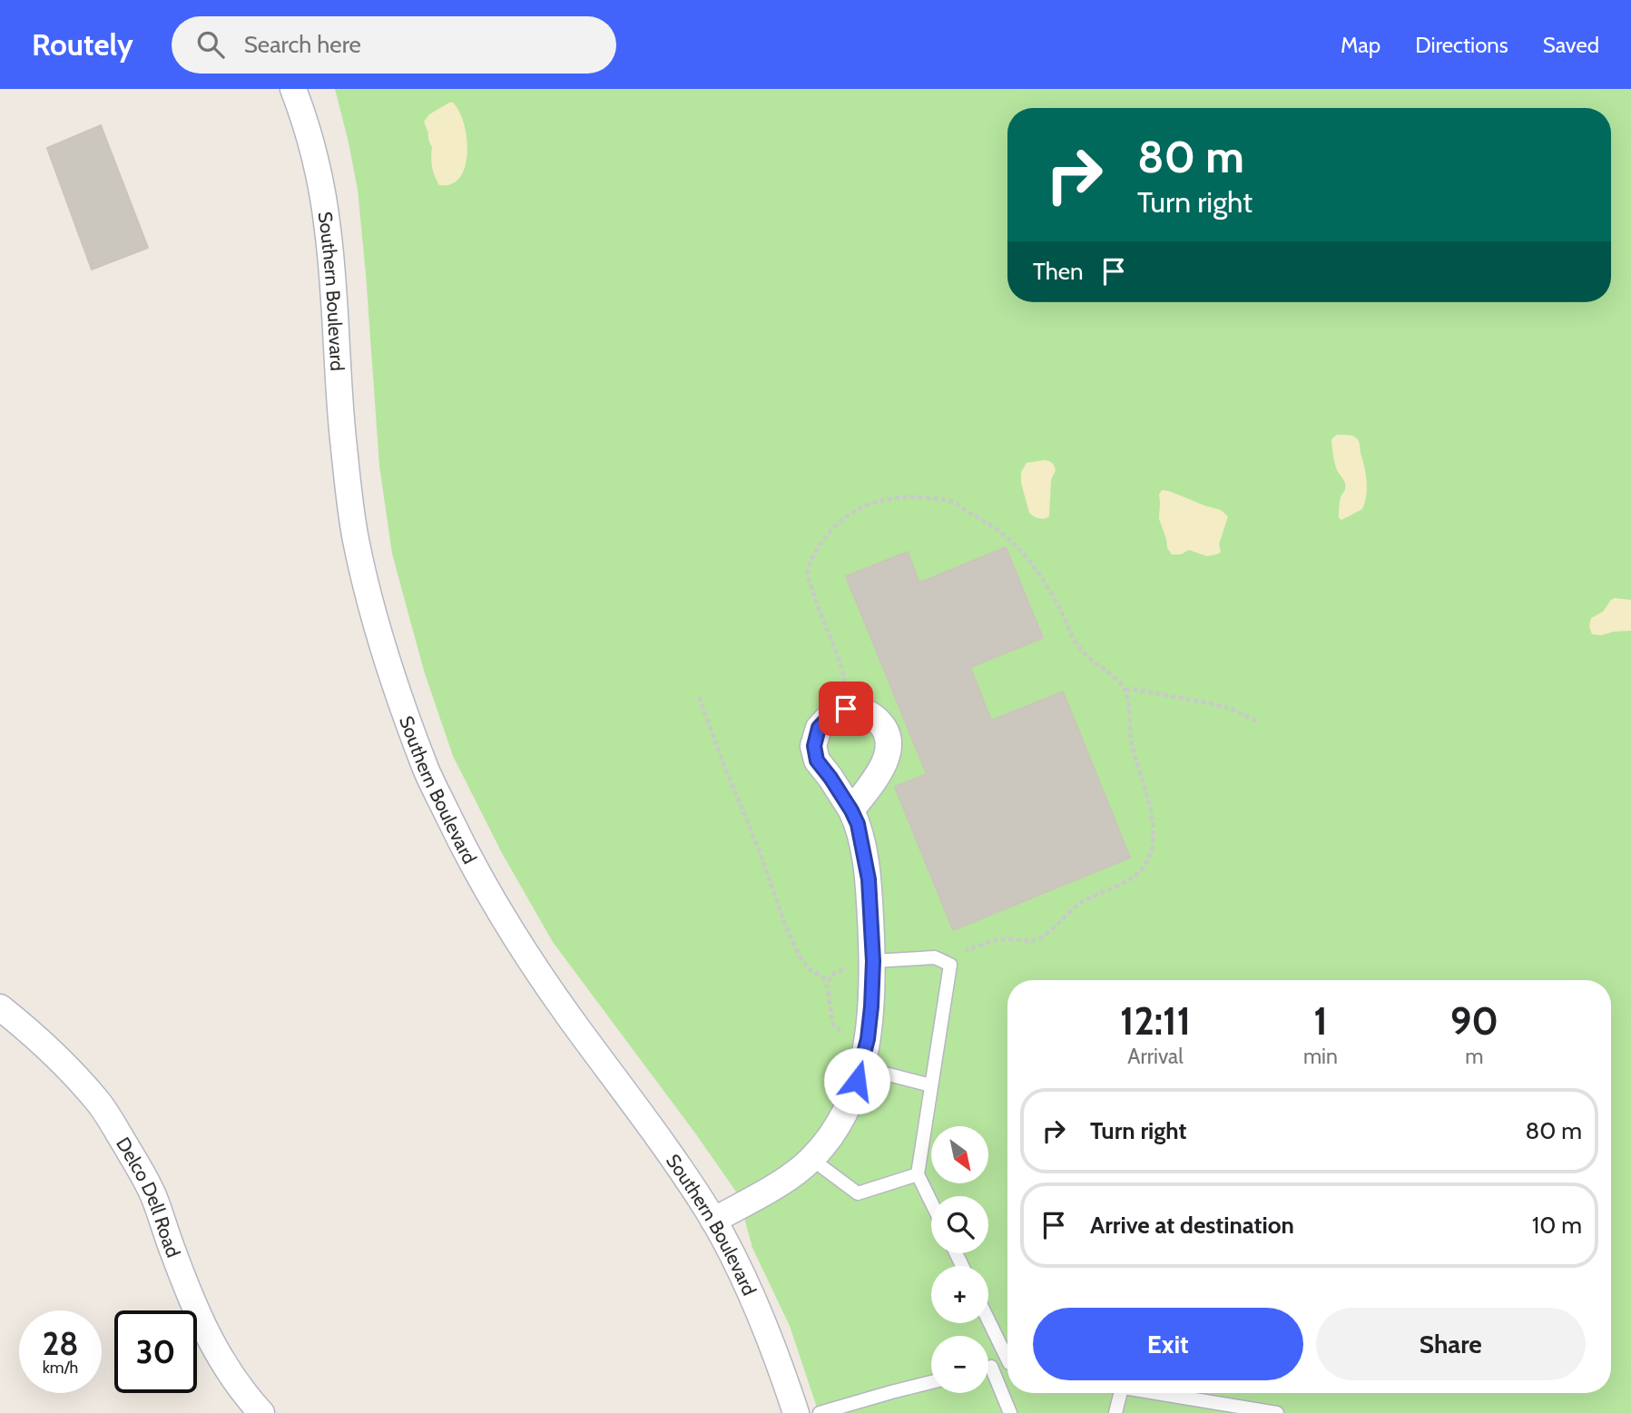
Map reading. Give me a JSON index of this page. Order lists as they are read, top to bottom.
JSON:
{
  "streets": {
    "street": ["Southern Boulevard", "Delco Dell Road"]
  },
  "north": "bottom right",
  "page": {
    "header": "Routely",
    "search": "Search here",
    "nav": ["Map", "Directions", "Saved"],
    "turn": ["80 m", "Turn right"],
    "then": "Then",
    "eta": [
      "12:11",
      "Arrival",
      "1",
      "min",
      "90",
      "m"
    ],
    "list": [
      {
        "name": "Turn right",
        "value": "80 m"
      },
      {
        "name": "Arrive at destination",
        "value": "10 m"
      }
    ],
    "map_buttons": ["+", "−"],
    "buttons": ["Exit", "Share"],
    "speed": "28 km/h",
    "limit": "30"
  }
}
